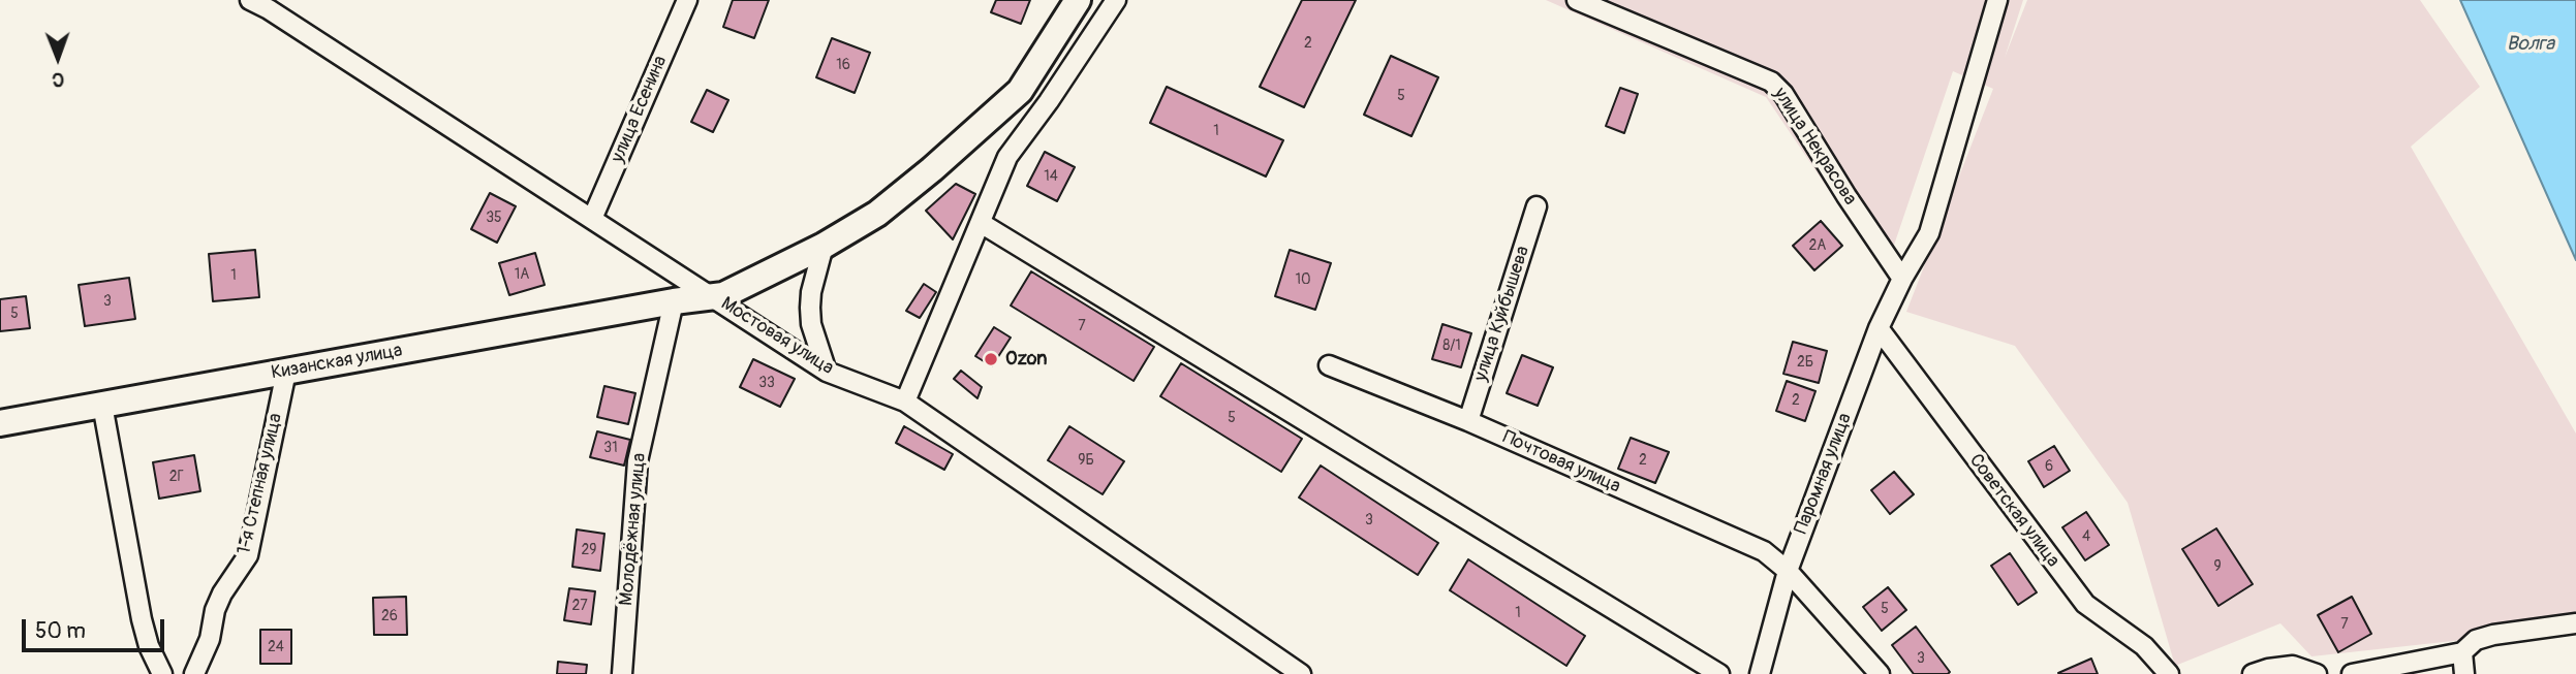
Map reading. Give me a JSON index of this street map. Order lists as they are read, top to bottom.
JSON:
{
  "streets": {
    "street": [
      "улица Есенина",
      "улица Некрасова",
      "улица Куйбышева",
      "Мостовая улица",
      "Кизанская улица",
      "Почтовая улица",
      "Паромная улица",
      "1-я Степная улица",
      "Советская улица",
      "Молодёжная улица"
    ]
  },
  "crossings": [
    ["улица Есенина", "Мостовая улица"],
    ["улица Некрасова", "Паромная улица"],
    ["улица Куйбышева", "Почтовая улица"],
    ["Мостовая улица", "Кизанская улица"],
    ["Кизанская улица", "1-я Степная улица"],
    ["Кизанская улица", "Молодёжная улица"],
    ["Почтовая улица", "Паромная улица"],
    ["Паромная улица", "Советская улица"]
  ],
  "water": ["Волга"],
  "places": ["Ozon"],
  "house_numbers": [
    "2",
    "16",
    "5",
    "1",
    "14",
    "35",
    "2А",
    "1А",
    "1",
    "10",
    "3",
    "5",
    "7",
    "8/1",
    "2Б",
    "33",
    "2",
    "5",
    "31",
    "9Б",
    "2",
    "6",
    "2Г",
    "3",
    "4",
    "29",
    "9",
    "27",
    "5",
    "1",
    "26",
    "7",
    "24",
    "3"
  ],
  "scale_bar": "50 m",
  "north": "bottom"
}
